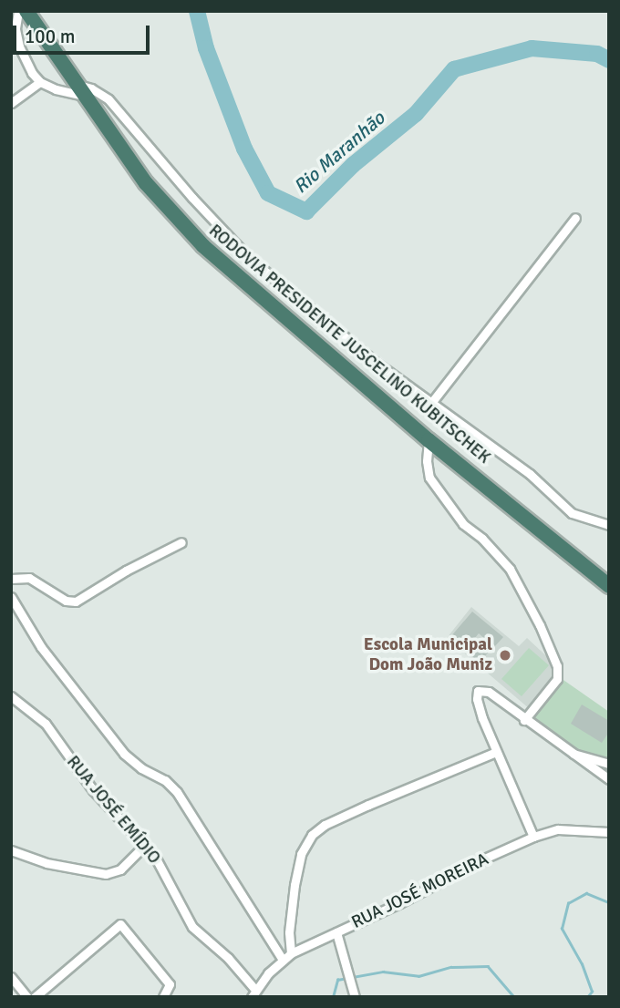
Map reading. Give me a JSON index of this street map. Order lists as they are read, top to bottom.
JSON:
{
  "streets": {
    "highway": ["RODOVIA PRESIDENTE JUSCELINO KUBITSCHEK"],
    "street": ["RUA JOSÉ EMÍDIO", "RUA JOSÉ MOREIRA"]
  },
  "crossings": [
    ["RUA JOSÉ EMÍDIO", "RUA JOSÉ MOREIRA"]
  ],
  "water": ["Rio Maranhão"],
  "places": ["Escola Municipal Dom João Muniz"],
  "scale_bar": "100 m"
}
